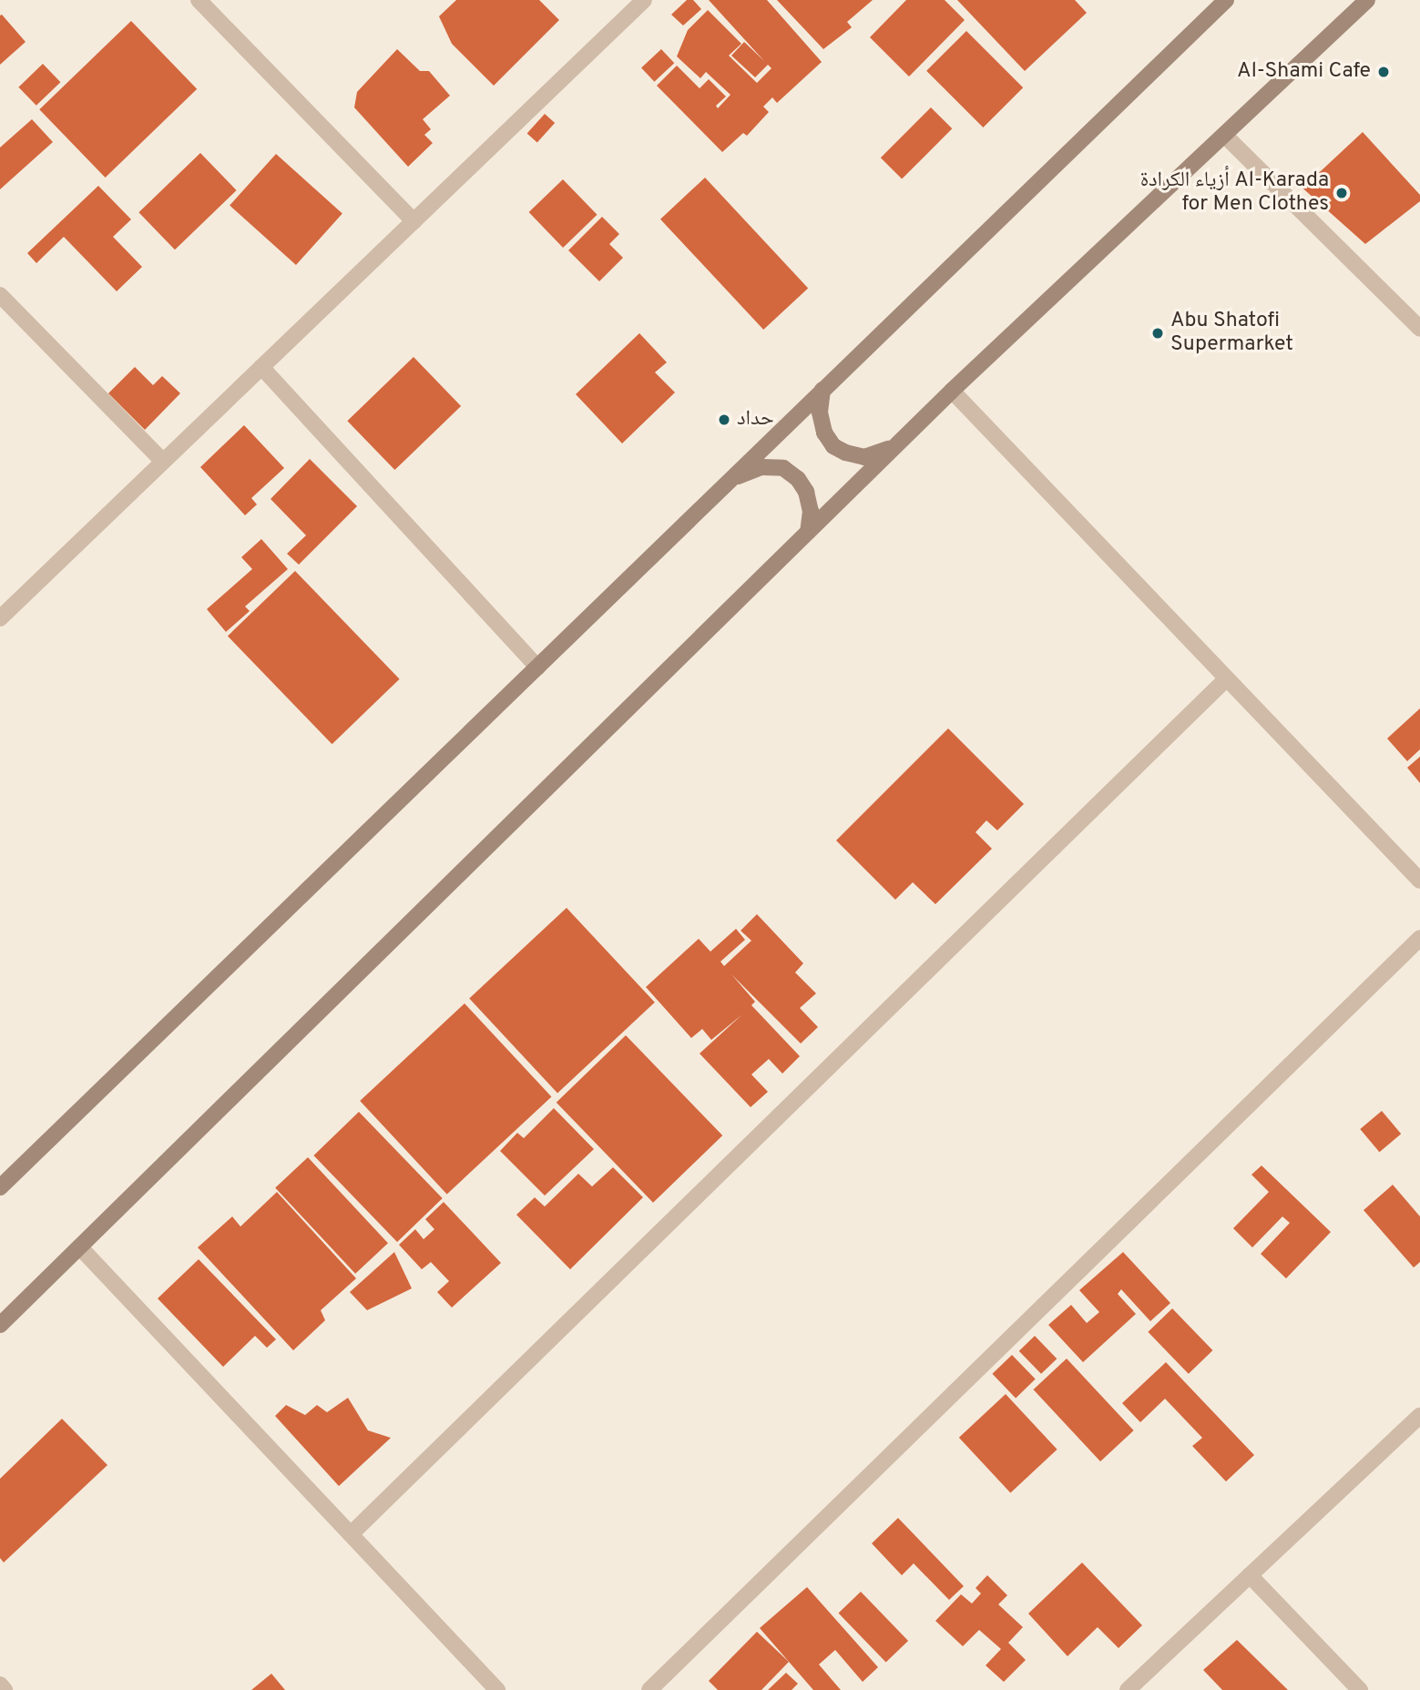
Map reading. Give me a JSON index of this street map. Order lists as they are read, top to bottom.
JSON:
{
  "places": [
    "Al-Shami Cafe",
    "أزياء الكرادة Al-Karada for Men Clothes",
    "Abu Shatofi Supermarket",
    "حداد"
  ]
}
